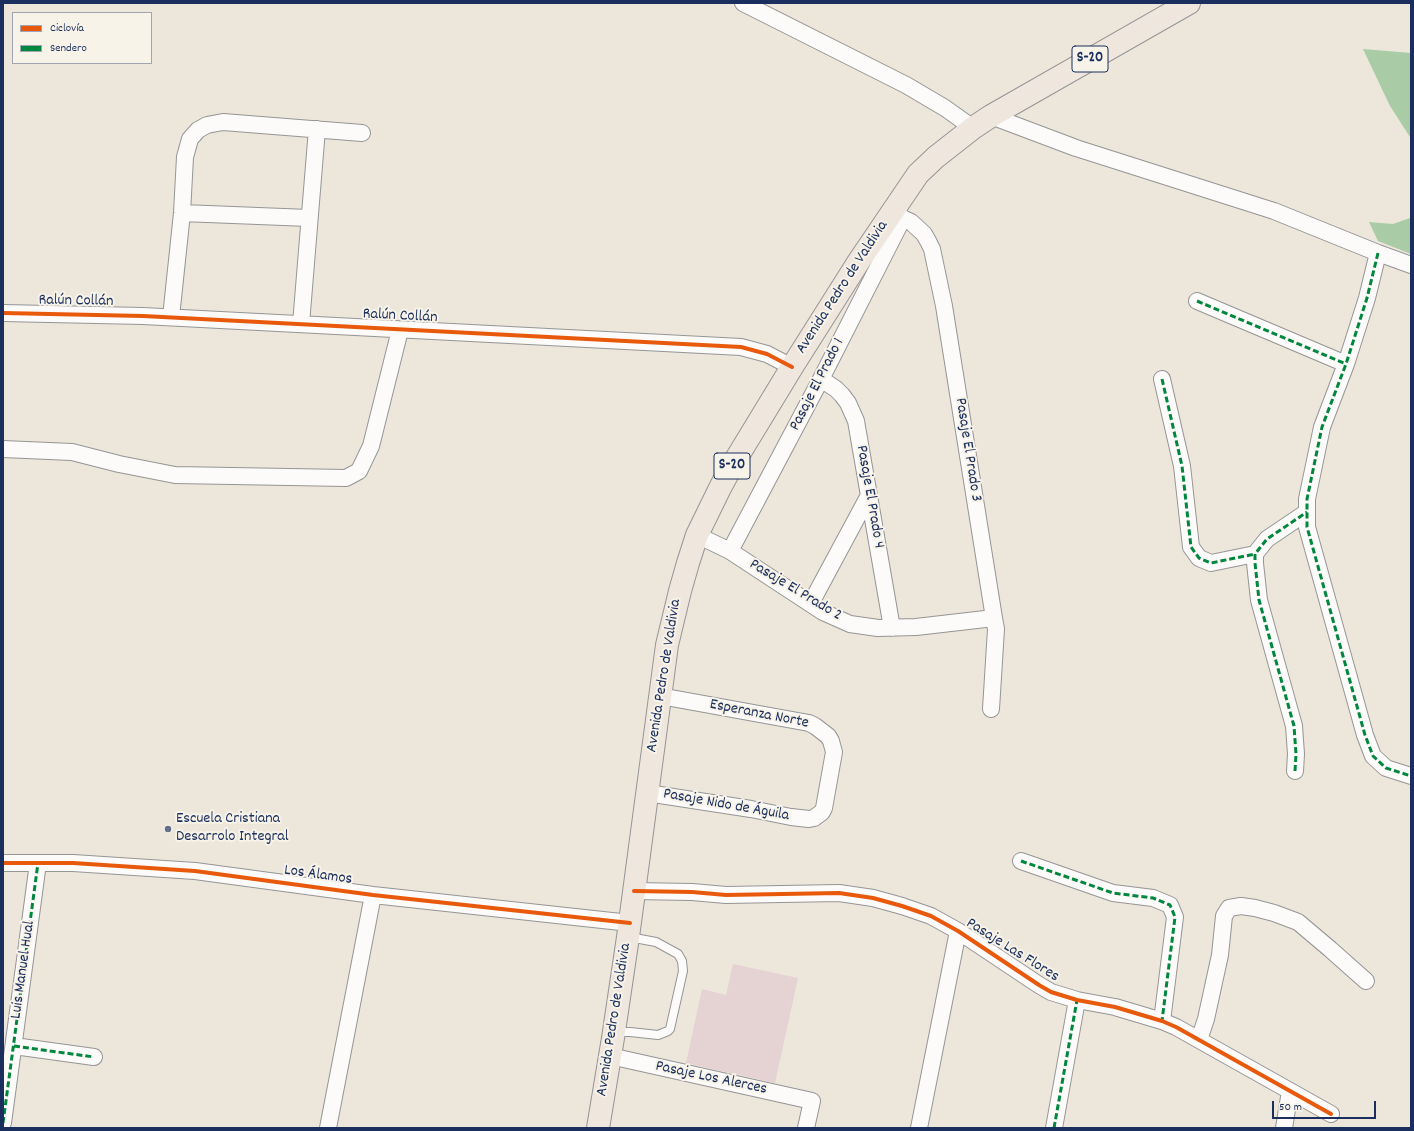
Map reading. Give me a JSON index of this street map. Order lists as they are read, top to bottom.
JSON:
{
  "streets": {
    "main road": ["S-20", "Avenida Pedro de Valdivia"],
    "street": [
      "Ralún Collán",
      "Pasaje El Prado 1",
      "Pasaje El Prado 3",
      "Pasaje El Prado 4",
      "Pasaje El Prado 2",
      "Esperanza Norte",
      "Pasaje Nido de Águila",
      "Los Álamos",
      "Pasaje Las Flores",
      "Luis Manuel Hual",
      "Pasaje Los Alerces"
    ]
  },
  "crossings": [
    ["Avenida Pedro de Valdivia", "Ralún Collán"],
    ["Avenida Pedro de Valdivia", "Pasaje El Prado 1"],
    ["Avenida Pedro de Valdivia", "Pasaje El Prado 3"],
    ["Avenida Pedro de Valdivia", "Pasaje El Prado 2"],
    ["Avenida Pedro de Valdivia", "Esperanza Norte"],
    ["Avenida Pedro de Valdivia", "Pasaje Nido de Águila"],
    ["Avenida Pedro de Valdivia", "Los Álamos"],
    ["Avenida Pedro de Valdivia", "Pasaje Las Flores"],
    ["Avenida Pedro de Valdivia", "Pasaje Los Alerces"],
    ["Pasaje El Prado 1", "Pasaje El Prado 3"],
    ["Pasaje El Prado 1", "Pasaje El Prado 4"],
    ["Pasaje El Prado 1", "Pasaje El Prado 2"],
    ["Pasaje El Prado 3", "Pasaje El Prado 2"],
    ["Pasaje El Prado 4", "Pasaje El Prado 2"],
    ["Esperanza Norte", "Pasaje Nido de Águila"],
    ["Los Álamos", "Luis Manuel Hual"]
  ],
  "places": ["Escuela Cristiana Desarrolo Integral"],
  "legend": ["Ciclovía", "Sendero"],
  "scale_bar": "50 m"
}
